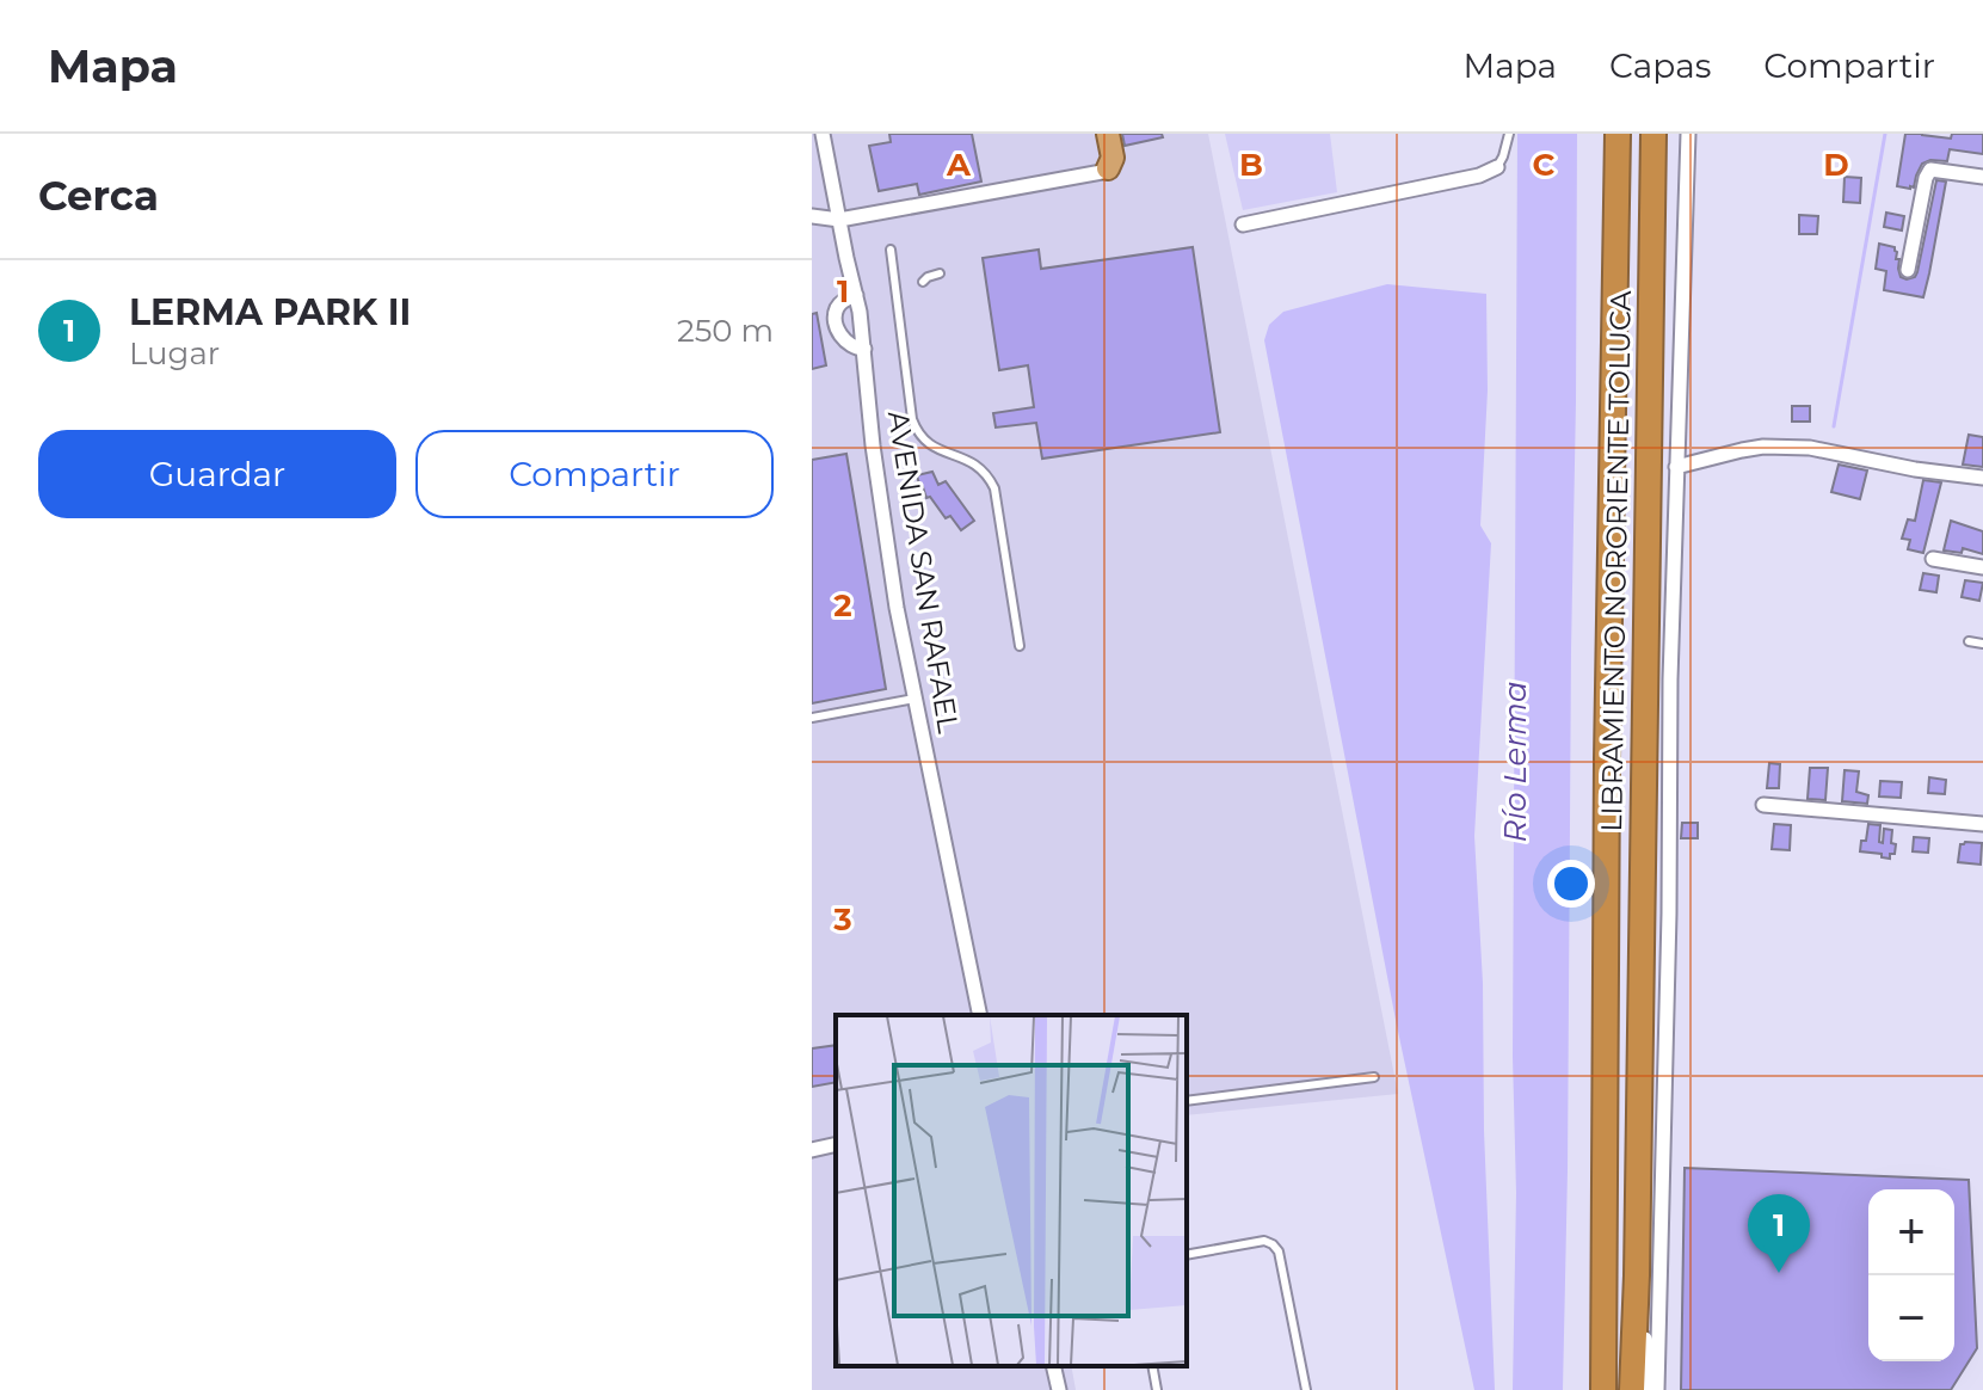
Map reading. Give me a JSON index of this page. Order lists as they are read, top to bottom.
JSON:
{
  "streets": {
    "highway": ["LIBRAMIENTO NORORIENTE TOLUCA"],
    "street": ["AVENIDA SAN RAFAEL"]
  },
  "water": ["Río Lerma"],
  "page": {
    "header": "Mapa",
    "nav": ["Mapa", "Capas", "Compartir"],
    "heading": "Cerca",
    "list": [
      {
        "mark": "1",
        "name": "LERMA PARK II",
        "note": "Lugar",
        "value": "250 m"
      }
    ],
    "buttons": ["Guardar", "Compartir"],
    "map_buttons": ["+", "−"],
    "pins": "1"
  },
  "grid": {
    "columns": [
      "A",
      "B",
      "C",
      "D"
    ],
    "rows": ["1", "2", "3"]
  }
}
